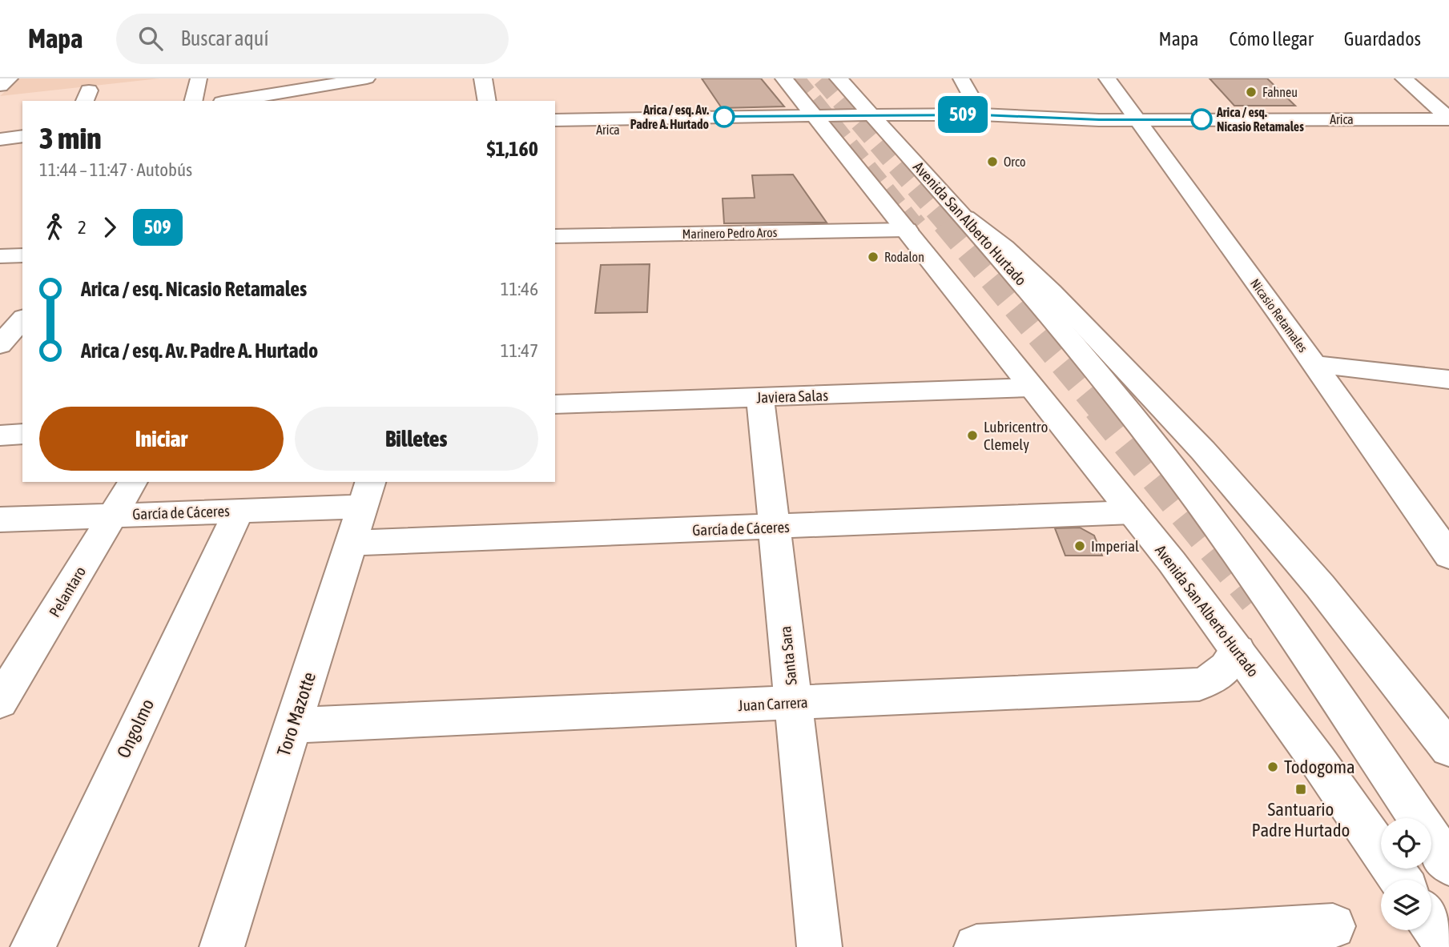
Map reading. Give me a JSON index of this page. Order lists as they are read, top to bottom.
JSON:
{
  "streets": {
    "main road": [
      "Arica",
      "Avenida San Alberto Hurtado",
      "Marinero Pedro Aros",
      "Nicasio Retamales",
      "Javiera Salas",
      "García de Cáceres",
      "Pelantaro",
      "Santa Sara",
      "Juan Carrera",
      "Toro Mazotte",
      "Ongolmo"
    ]
  },
  "crossings": [
    ["Arica", "Avenida San Alberto Hurtado"],
    ["Arica", "Nicasio Retamales"],
    ["Avenida San Alberto Hurtado", "Marinero Pedro Aros"],
    ["Avenida San Alberto Hurtado", "Javiera Salas"],
    ["Avenida San Alberto Hurtado", "García de Cáceres"],
    ["Avenida San Alberto Hurtado", "Juan Carrera"],
    ["Javiera Salas", "Santa Sara"],
    ["García de Cáceres", "Pelantaro"],
    ["García de Cáceres", "Santa Sara"],
    ["García de Cáceres", "Toro Mazotte"],
    ["García de Cáceres", "Ongolmo"],
    ["Santa Sara", "Juan Carrera"],
    ["Juan Carrera", "Toro Mazotte"]
  ],
  "places": {
    "other": [
      "Fahneu",
      "Arica / esq. Av. Padre A. Hurtado",
      "Arica / esq. Nicasio Retamales",
      "Orco",
      "Rodalon",
      "Lubricentro Clemely",
      "Imperial",
      "Todogoma"
    ],
    "transit": ["Santuario Padre Hurtado"]
  },
  "lines": ["bus line 509"],
  "page": {
    "header": "Mapa",
    "search": "Buscar aquí",
    "nav": ["Mapa", "Cómo llegar", "Guardados"],
    "on_map": "509",
    "heading": ["3 min", "11:44 – 11:47 · Autobús", "$1,160"],
    "legs": ["2", "509"],
    "list": [
      {
        "name": "Arica / esq. Nicasio Retamales",
        "value": "11:46"
      },
      {
        "name": "Arica / esq. Av. Padre A. Hurtado",
        "value": "11:47"
      }
    ],
    "buttons": ["Iniciar", "Billetes"]
  }
}
